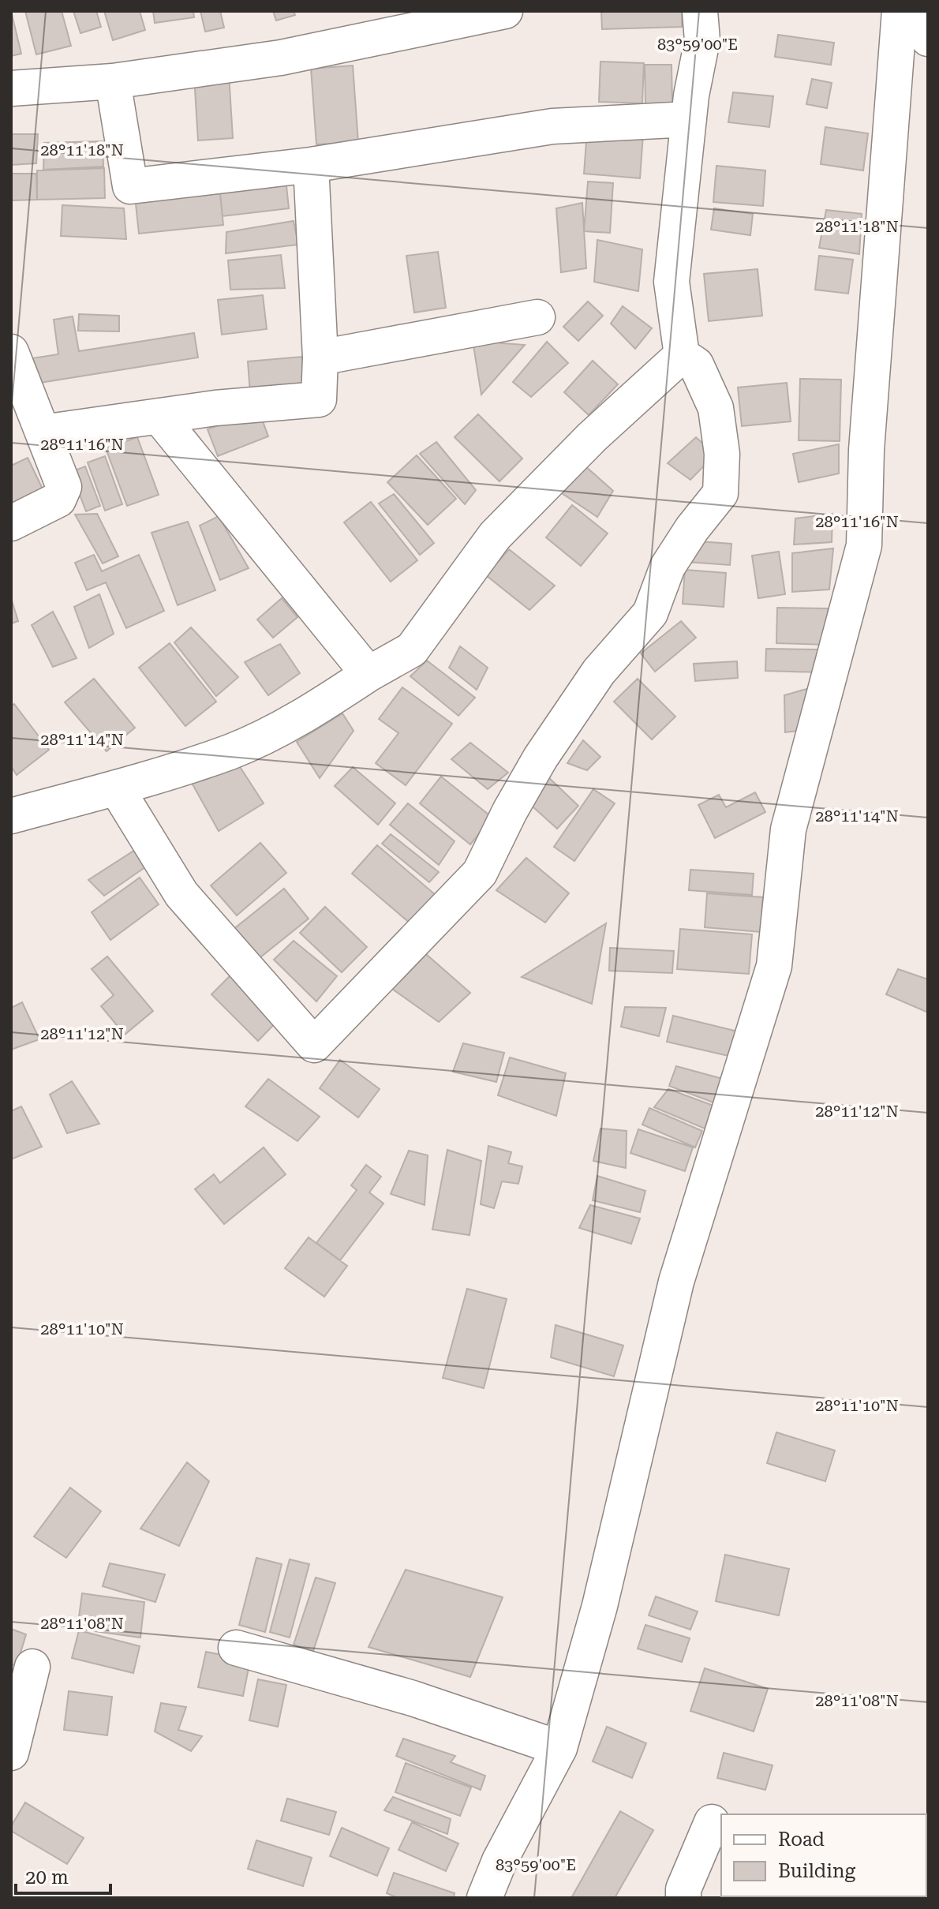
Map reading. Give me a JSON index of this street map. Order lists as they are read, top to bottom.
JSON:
{
  "legend": ["Road", "Building"],
  "scale_bar": "20 m",
  "coordinates": [
    "83°59'00\"E",
    "28°11'18\"N",
    "28°11'16\"N",
    "28°11'14\"N",
    "28°11'12\"N",
    "28°11'10\"N",
    "28°11'08\"N"
  ]
}
